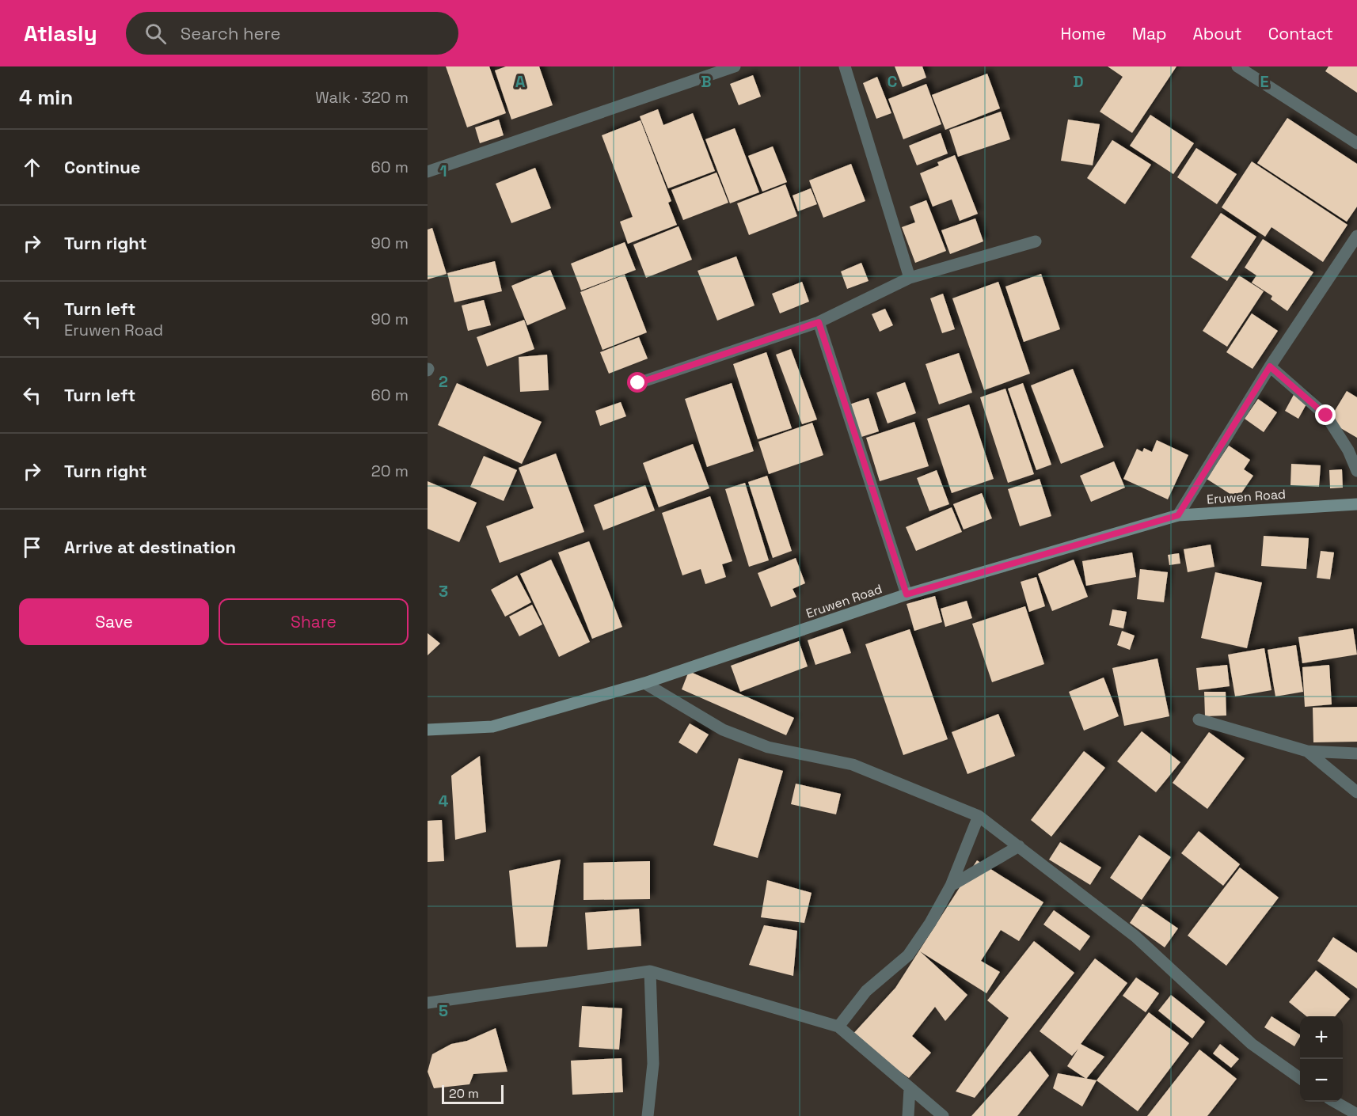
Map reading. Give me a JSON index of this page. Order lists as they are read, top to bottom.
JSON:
{
  "streets": {
    "street": ["Eruwen Road"]
  },
  "scale_bar": "20 m",
  "page": {
    "header": "Atlasly",
    "search": "Search here",
    "nav": [
      "Home",
      "Map",
      "About",
      "Contact"
    ],
    "heading": ["4 min", "Walk · 320 m"],
    "list": [
      ["Continue", "60 m"],
      ["Turn right", "90 m"],
      ["Turn left", "Eruwen Road", "90 m"],
      ["Turn left", "60 m"],
      ["Turn right", "20 m"],
      "Arrive at destination"
    ],
    "buttons": ["Save", "Share"],
    "map_buttons": ["+", "−"],
    "scale": "20 m"
  },
  "grid": {
    "columns": [
      "A",
      "B",
      "C",
      "D",
      "E"
    ],
    "rows": [
      "1",
      "2",
      "3",
      "4",
      "5"
    ]
  }
}
